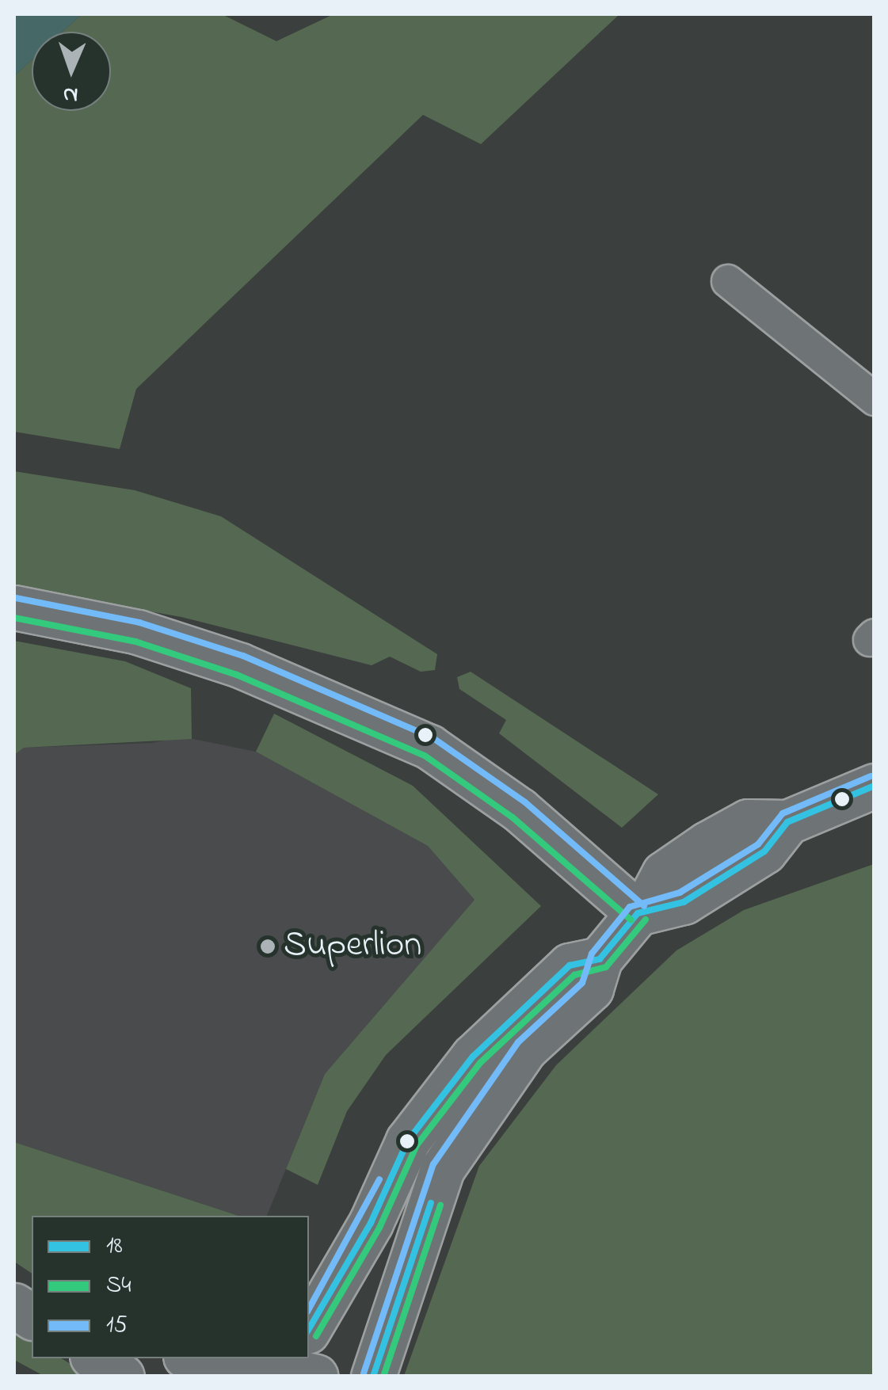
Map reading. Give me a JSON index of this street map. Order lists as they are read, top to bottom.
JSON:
{
  "places": ["Superlion"],
  "lines": ["transit line 15", "transit line S4", "transit line 18"],
  "legend": ["18", "S4", "15"],
  "north": "bottom"
}
